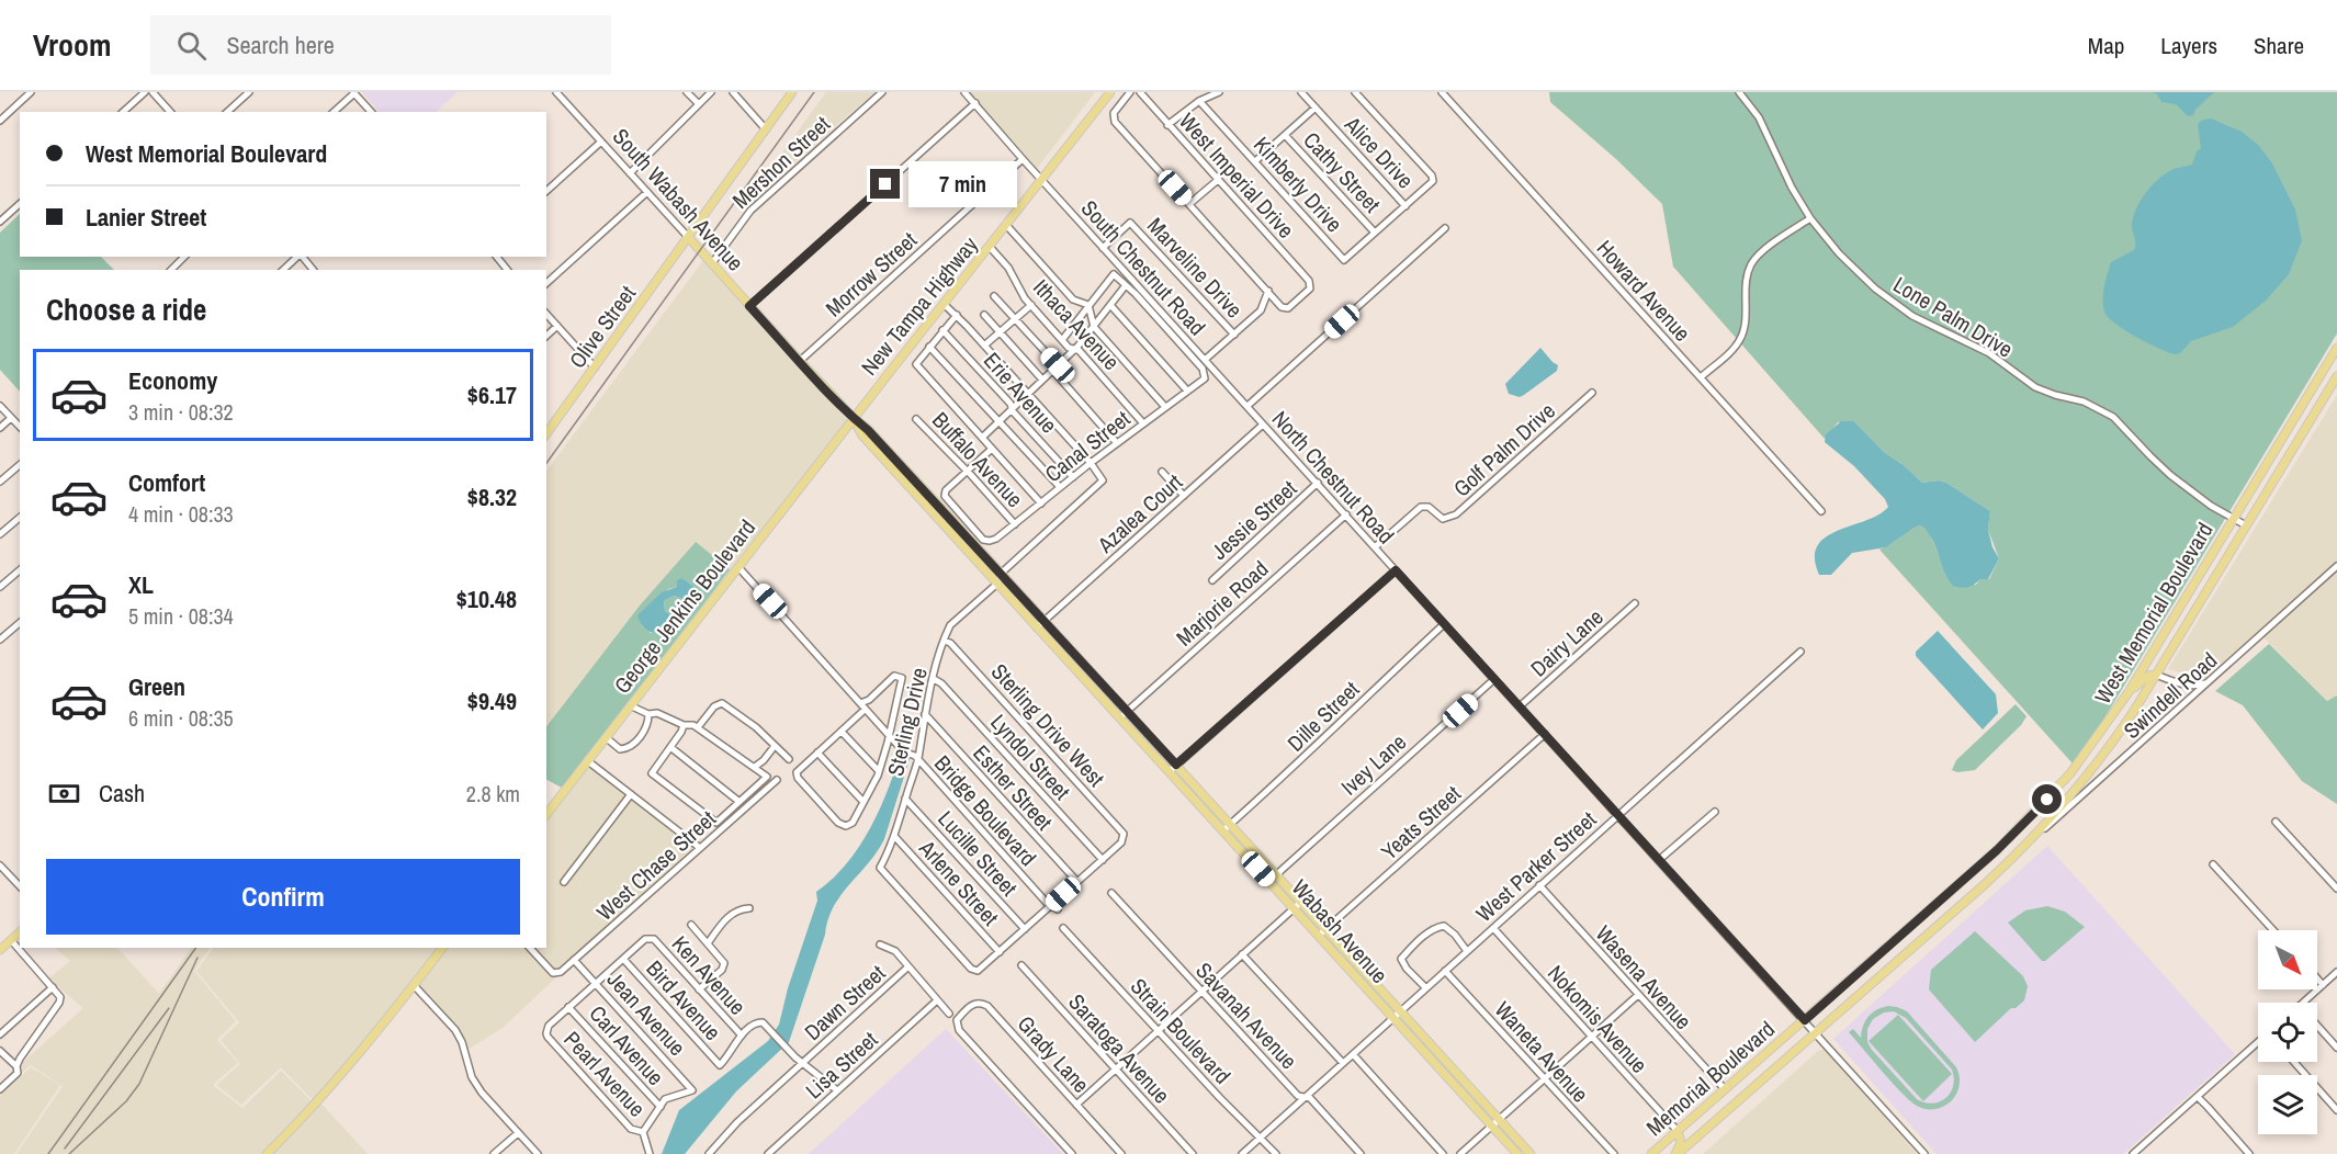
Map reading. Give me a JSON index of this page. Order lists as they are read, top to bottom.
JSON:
{
  "streets": {
    "main road": [
      "South Wabash Avenue",
      "New Tampa Highway",
      "Olive Street",
      "George Jenkins Boulevard",
      "West Memorial Boulevard",
      "Wabash Avenue",
      "Memorial Boulevard"
    ],
    "street": [
      "Alice Drive",
      "Mershon Street",
      "Cathy Street",
      "West Imperial Drive",
      "Kimberly Drive",
      "South Chestnut Road",
      "Marveline Drive",
      "Morrow Street",
      "Howard Avenue",
      "Lone Palm Drive",
      "Ithaca Avenue",
      "Erie Avenue",
      "Canal Street",
      "Golf Palm Drive",
      "Buffalo Avenue",
      "North Chestnut Road",
      "Azalea Court",
      "Jessie Street",
      "Marjorie Road",
      "Dairy Lane",
      "Swindell Road",
      "Dille Street",
      "Sterling Drive",
      "Sterling Drive West",
      "Lyndol Street",
      "Ivey Lane",
      "Esther Street",
      "Bridge Boulevard",
      "Yeats Street",
      "Lucille Street",
      "West Chase Street",
      "West Parker Street",
      "Arlene Street",
      "Ken Avenue",
      "Wasena Avenue",
      "Bird Avenue",
      "Dawn Street",
      "Jean Avenue",
      "Savanah Avenue",
      "Nokomis Avenue",
      "Strain Boulevard",
      "Carl Avenue",
      "Saratoga Avenue",
      "Waneta Avenue",
      "Grady Lane",
      "Lisa Street",
      "Pearl Avenue"
    ]
  },
  "crossings": [
    ["Mershon Street", "South Wabash Avenue"],
    ["Cathy Street", "Kimberly Drive"],
    ["West Imperial Drive", "Marveline Drive"],
    ["South Wabash Avenue", "Morrow Street"],
    ["South Wabash Avenue", "New Tampa Highway"],
    ["South Wabash Avenue", "Olive Street"],
    ["South Wabash Avenue", "George Jenkins Boulevard"],
    ["South Wabash Avenue", "Wabash Avenue"],
    ["South Chestnut Road", "Marveline Drive"],
    ["South Chestnut Road", "Morrow Street"],
    ["South Chestnut Road", "New Tampa Highway"],
    ["South Chestnut Road", "North Chestnut Road"],
    ["New Tampa Highway", "Ithaca Avenue"],
    ["New Tampa Highway", "George Jenkins Boulevard"],
    ["New Tampa Highway", "Wabash Avenue"],
    ["Lone Palm Drive", "West Memorial Boulevard"],
    ["Ithaca Avenue", "Canal Street"],
    ["Erie Avenue", "Canal Street"],
    ["Canal Street", "Buffalo Avenue"],
    ["Golf Palm Drive", "North Chestnut Road"],
    ["North Chestnut Road", "Azalea Court"],
    ["North Chestnut Road", "Jessie Street"],
    ["North Chestnut Road", "Marjorie Road"],
    ["North Chestnut Road", "Dairy Lane"],
    ["North Chestnut Road", "Dille Street"],
    ["North Chestnut Road", "Ivey Lane"],
    ["North Chestnut Road", "Yeats Street"],
    ["North Chestnut Road", "West Parker Street"],
    ["North Chestnut Road", "Memorial Boulevard"],
    ["Azalea Court", "Wabash Avenue"],
    ["Marjorie Road", "Wabash Avenue"],
    ["George Jenkins Boulevard", "Wabash Avenue"],
    ["West Memorial Boulevard", "Swindell Road"],
    ["West Memorial Boulevard", "Memorial Boulevard"],
    ["Dille Street", "Wabash Avenue"],
    ["Sterling Drive", "Sterling Drive West"],
    ["Sterling Drive", "Lyndol Street"],
    ["Sterling Drive", "Esther Street"],
    ["Sterling Drive", "Bridge Boulevard"],
    ["Sterling Drive", "Lucille Street"],
    ["Sterling Drive", "Arlene Street"],
    ["Sterling Drive", "Wabash Avenue"],
    ["Sterling Drive West", "Lyndol Street"],
    ["Ivey Lane", "Wabash Avenue"],
    ["Yeats Street", "Wabash Avenue"],
    ["West Chase Street", "Jean Avenue"],
    ["West Parker Street", "Wabash Avenue"],
    ["West Parker Street", "Wasena Avenue"],
    ["West Parker Street", "Nokomis Avenue"],
    ["West Parker Street", "Waneta Avenue"],
    ["Ken Avenue", "Bird Avenue"],
    ["Wasena Avenue", "Memorial Boulevard"],
    ["Dawn Street", "Lisa Street"],
    ["Jean Avenue", "Carl Avenue"],
    ["Nokomis Avenue", "Memorial Boulevard"],
    ["Carl Avenue", "Pearl Avenue"]
  ],
  "north": "bottom right",
  "page": {
    "header": "Vroom",
    "search": "Search here",
    "nav": ["Map", "Layers", "Share"],
    "banner": ["West Memorial Boulevard", "Lanier Street"],
    "bubble": "7 min",
    "heading": "Choose a ride",
    "list": [
      {
        "name": "Economy",
        "note": "3 min · 08:32",
        "value": "$6.17"
      },
      {
        "name": "Comfort",
        "note": "4 min · 08:33",
        "value": "$8.32"
      },
      {
        "name": "XL",
        "note": "5 min · 08:34",
        "value": "$10.48"
      },
      {
        "name": "Green",
        "note": "6 min · 08:35",
        "value": "$9.49"
      }
    ],
    "pay": ["Cash", "2.8 km"],
    "buttons": "Confirm"
  }
}
